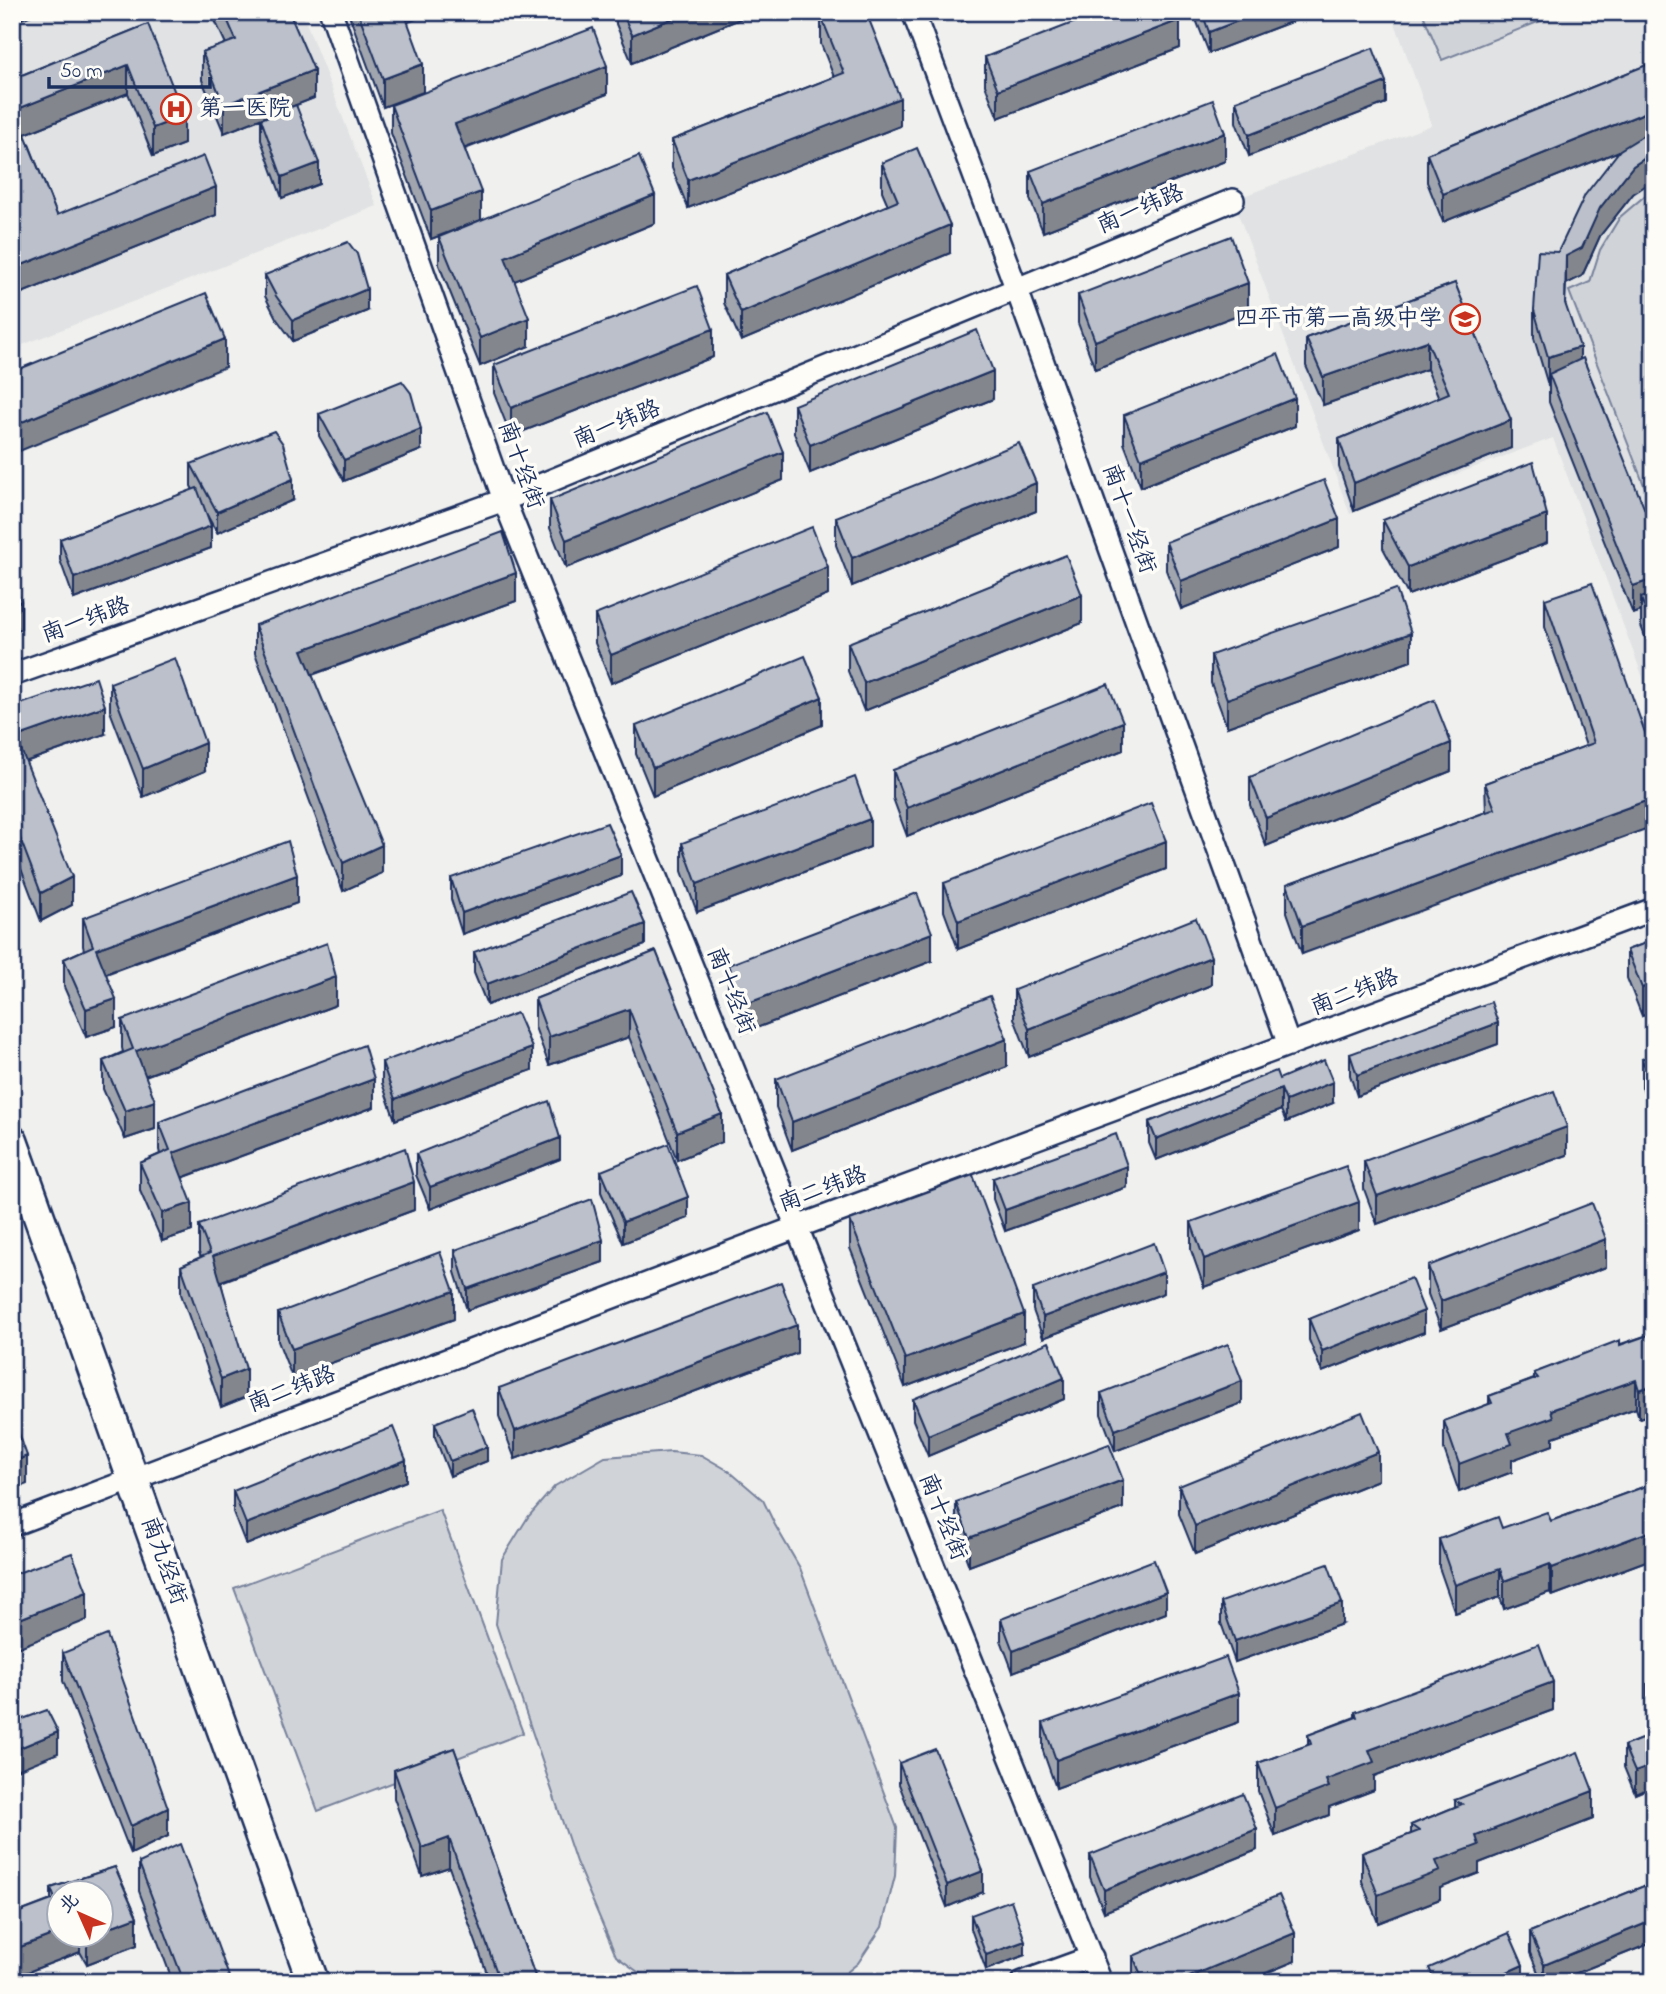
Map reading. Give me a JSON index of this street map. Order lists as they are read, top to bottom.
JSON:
{
  "streets": {
    "main road": ["南九经街"],
    "street": [
      "南一纬路",
      "南十经街",
      "南十一经街",
      "南二纬路"
    ]
  },
  "crossings": [
    ["南一纬路", "南十经街"],
    ["南一纬路", "南十一经街"],
    ["南十经街", "南二纬路"],
    ["南十一经街", "南二纬路"],
    ["南二纬路", "南九经街"]
  ],
  "places": {
    "hospital": ["第一医院"],
    "school or university": ["四平市第一高级中学"]
  },
  "scale_bar": "50 m",
  "north": "top left"
}
